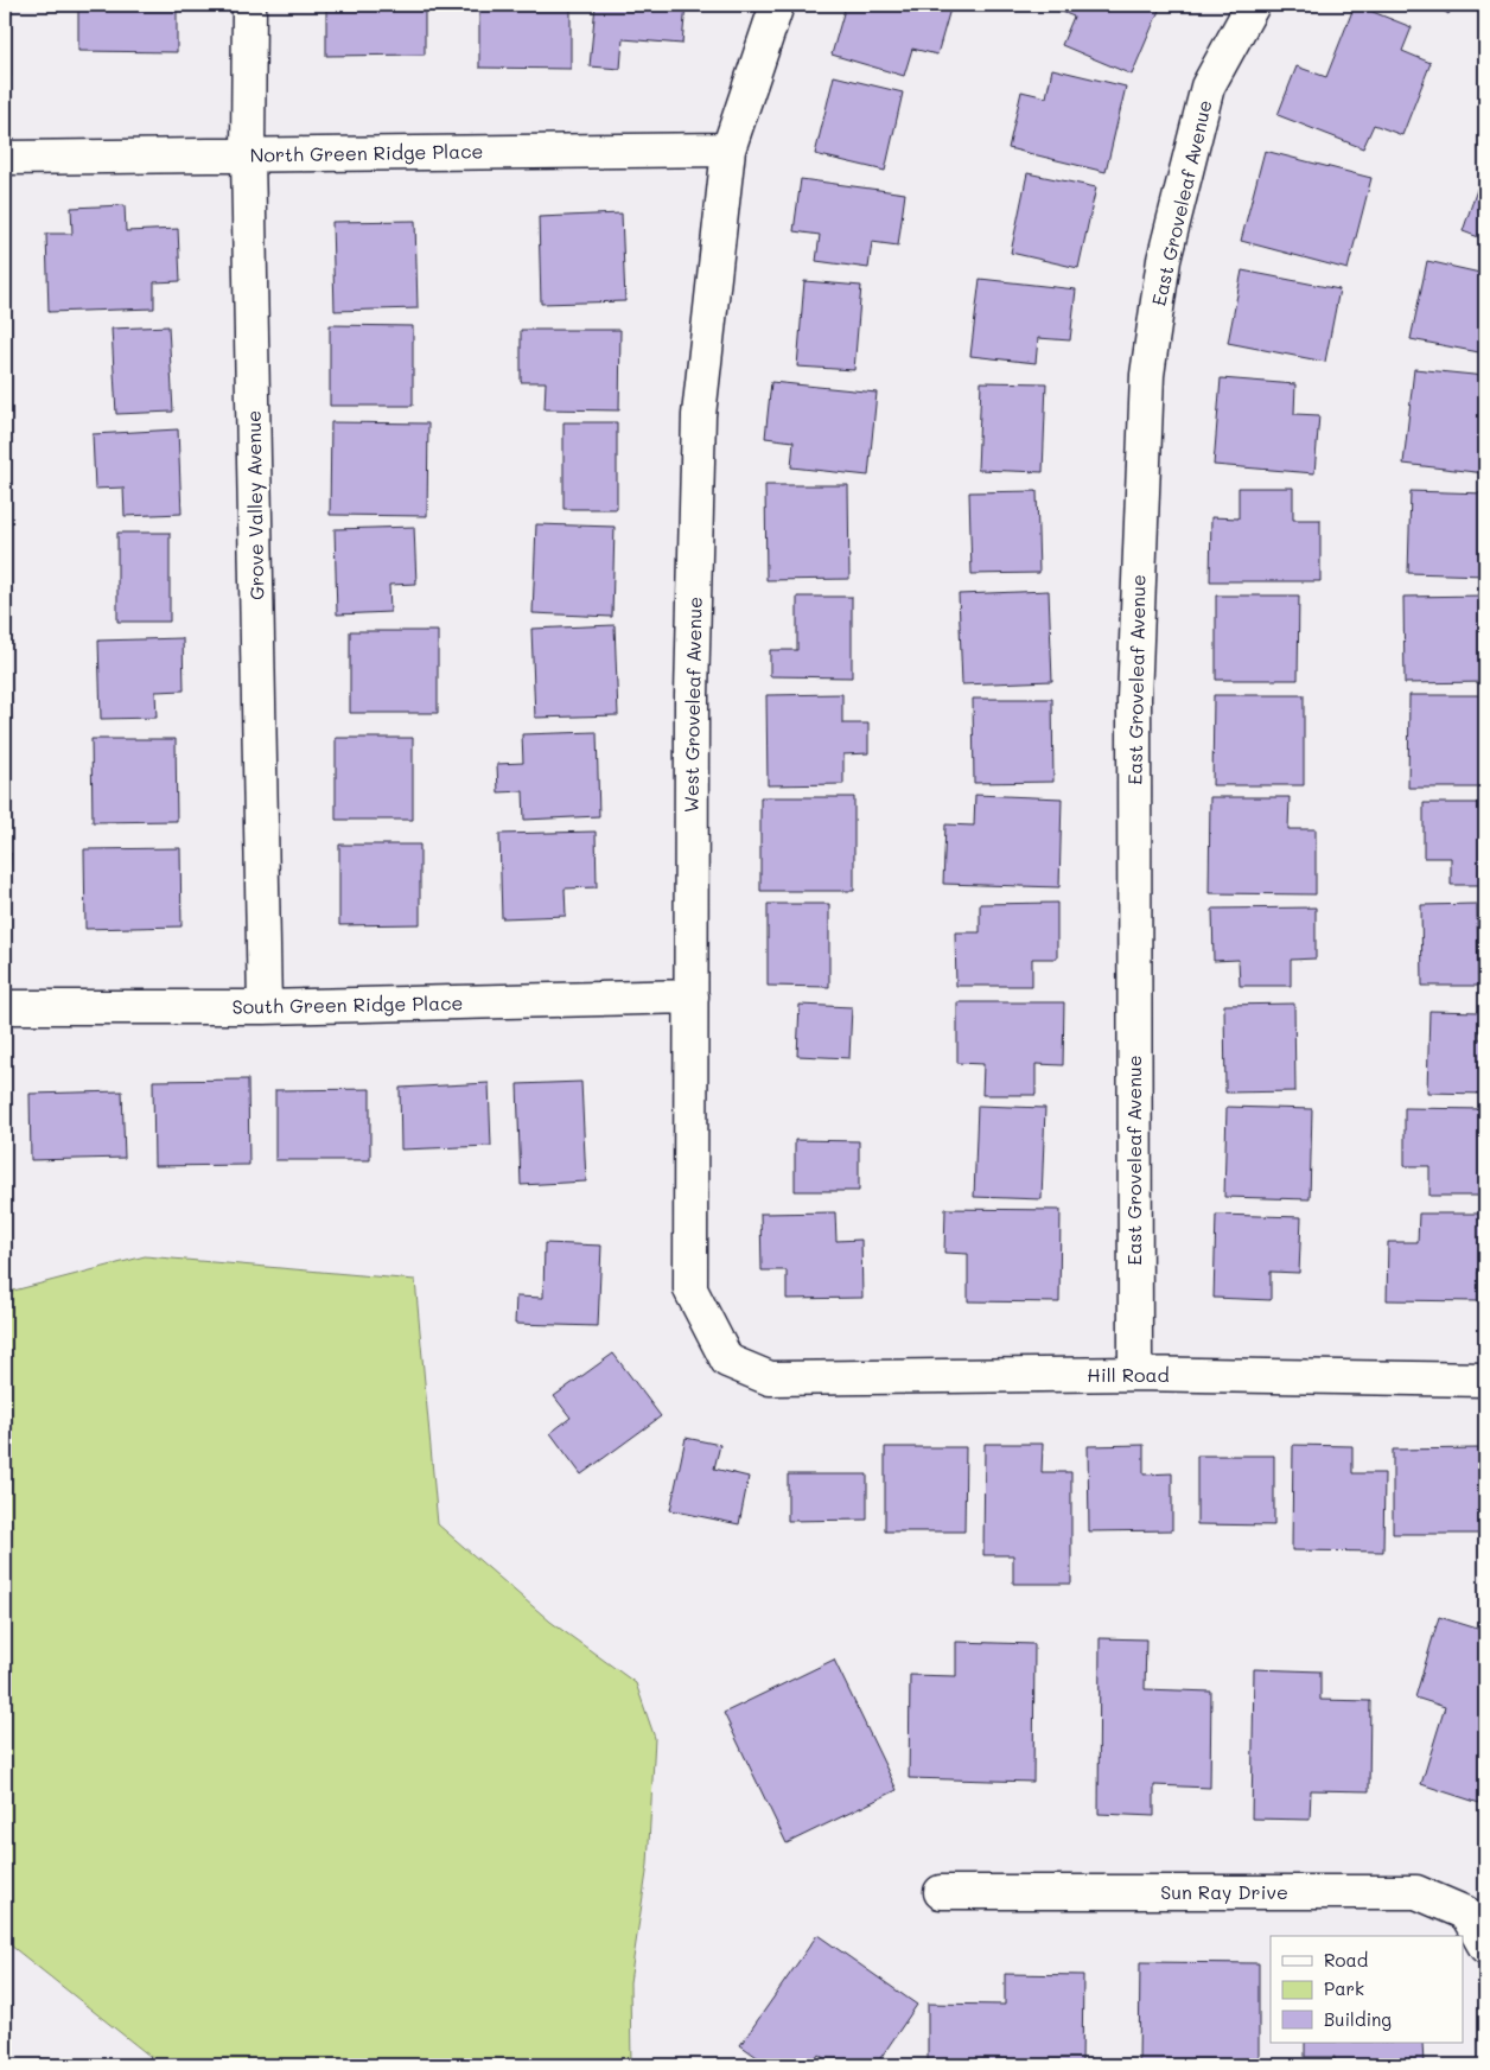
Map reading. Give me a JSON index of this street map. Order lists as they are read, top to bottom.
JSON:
{
  "streets": {
    "street": [
      "North Green Ridge Place",
      "East Groveleaf Avenue",
      "Grove Valley Avenue",
      "West Groveleaf Avenue",
      "South Green Ridge Place",
      "Hill Road",
      "Sun Ray Drive"
    ]
  },
  "crossings": [
    ["North Green Ridge Place", "Grove Valley Avenue"],
    ["North Green Ridge Place", "West Groveleaf Avenue"],
    ["East Groveleaf Avenue", "Hill Road"],
    ["Grove Valley Avenue", "South Green Ridge Place"],
    ["West Groveleaf Avenue", "South Green Ridge Place"],
    ["West Groveleaf Avenue", "Hill Road"]
  ],
  "legend": ["Road", "Park", "Building"]
}
